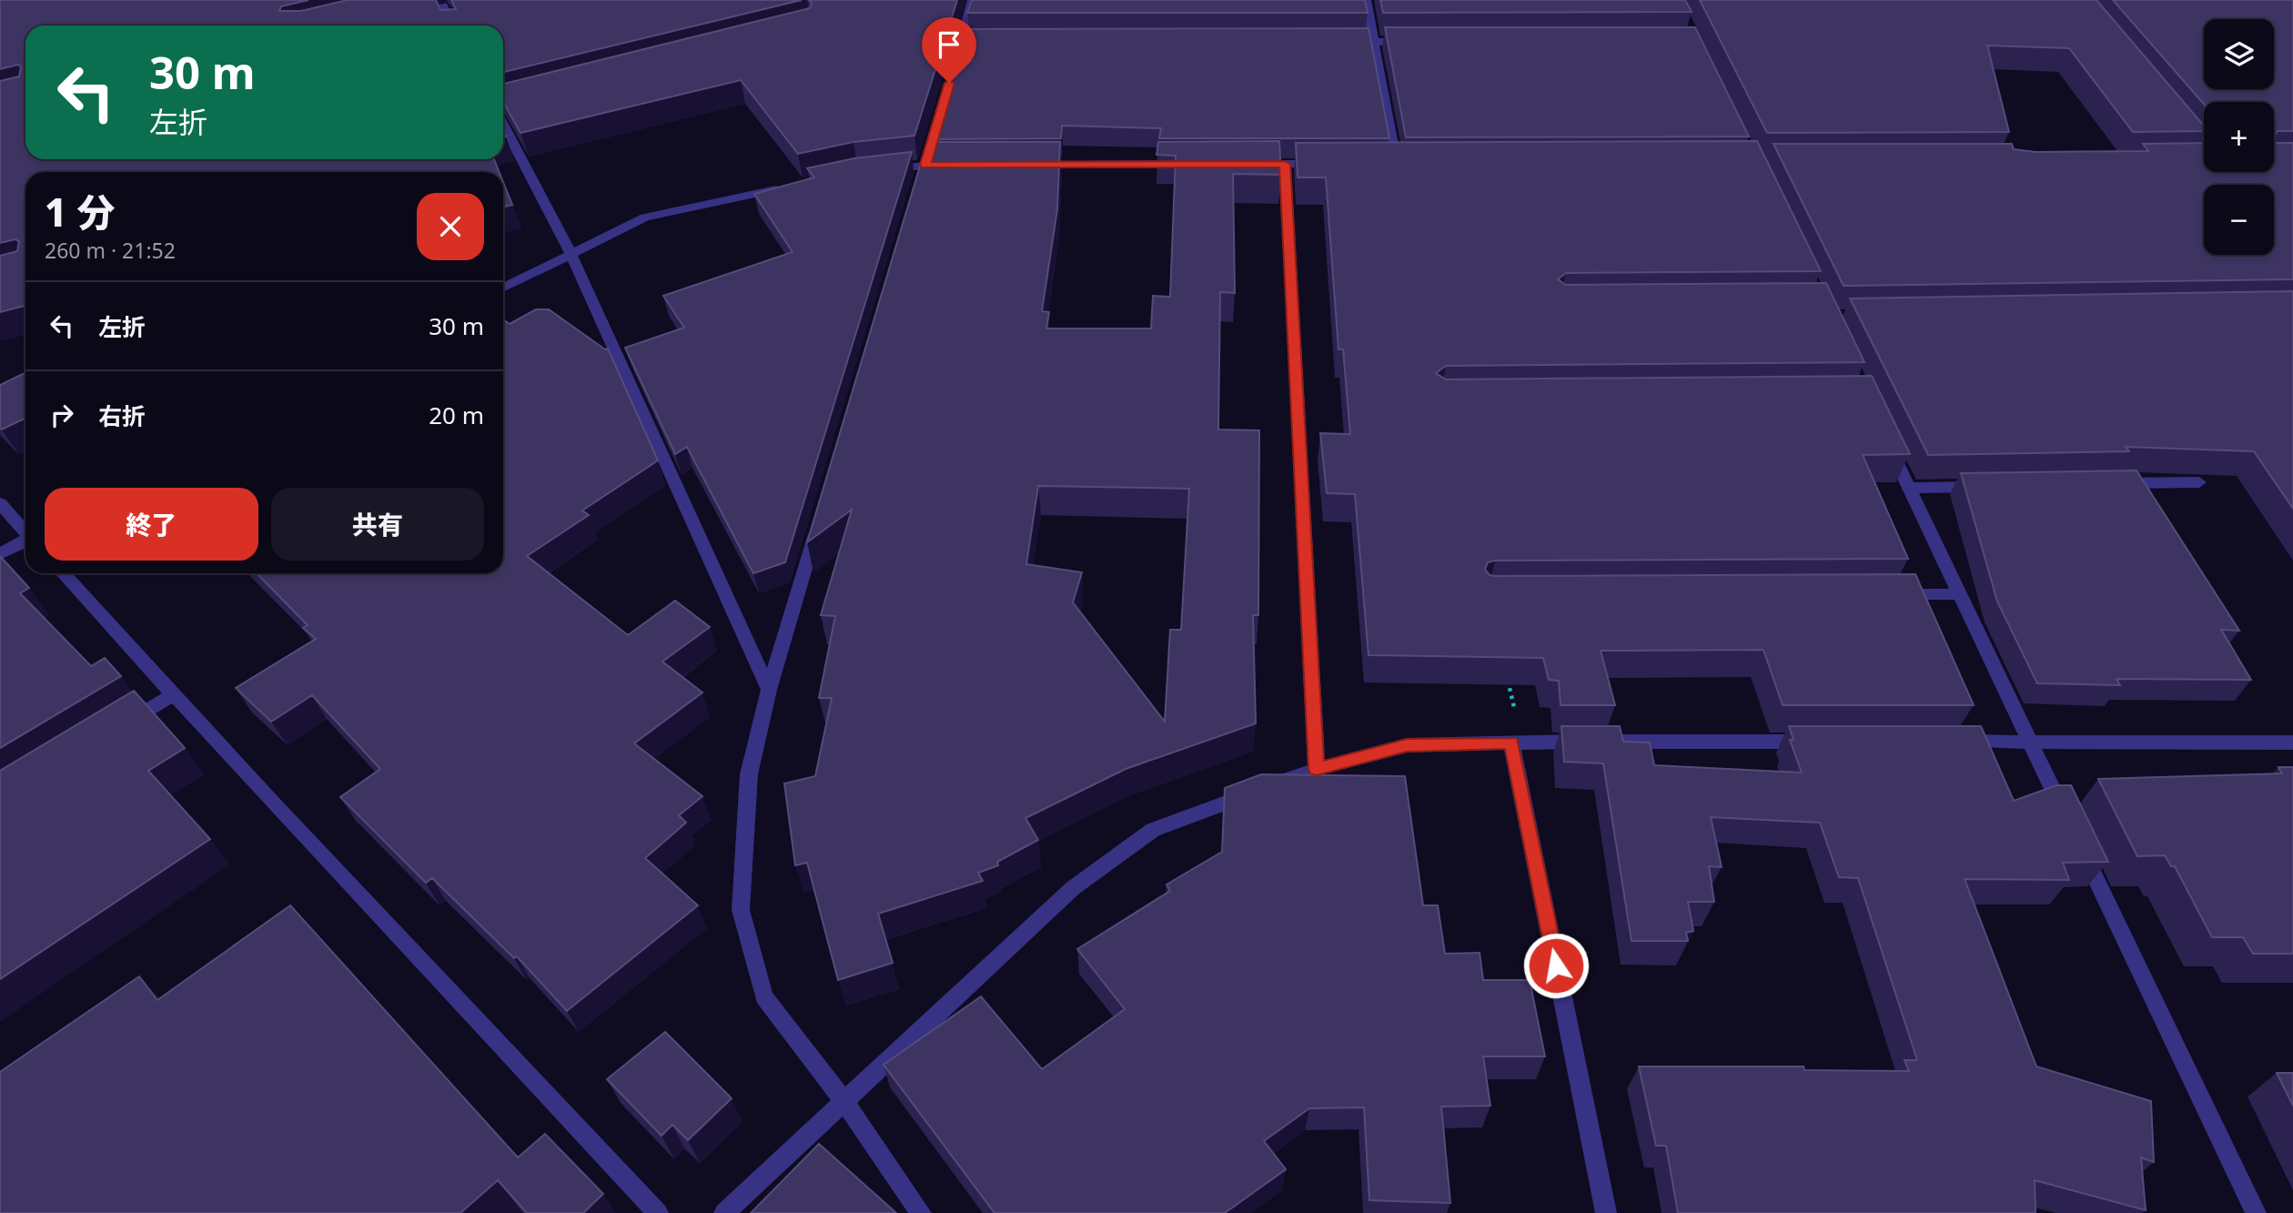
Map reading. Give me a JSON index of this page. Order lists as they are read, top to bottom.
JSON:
{
  "page": {
    "map_buttons": ["+", "−"],
    "turn": ["30 m", "左折"],
    "heading": ["1 分", "260 m · 21:52"],
    "list": [
      {
        "name": "左折",
        "value": "30 m"
      },
      {
        "name": "右折",
        "value": "20 m"
      }
    ],
    "buttons": ["終了", "共有"]
  }
}
